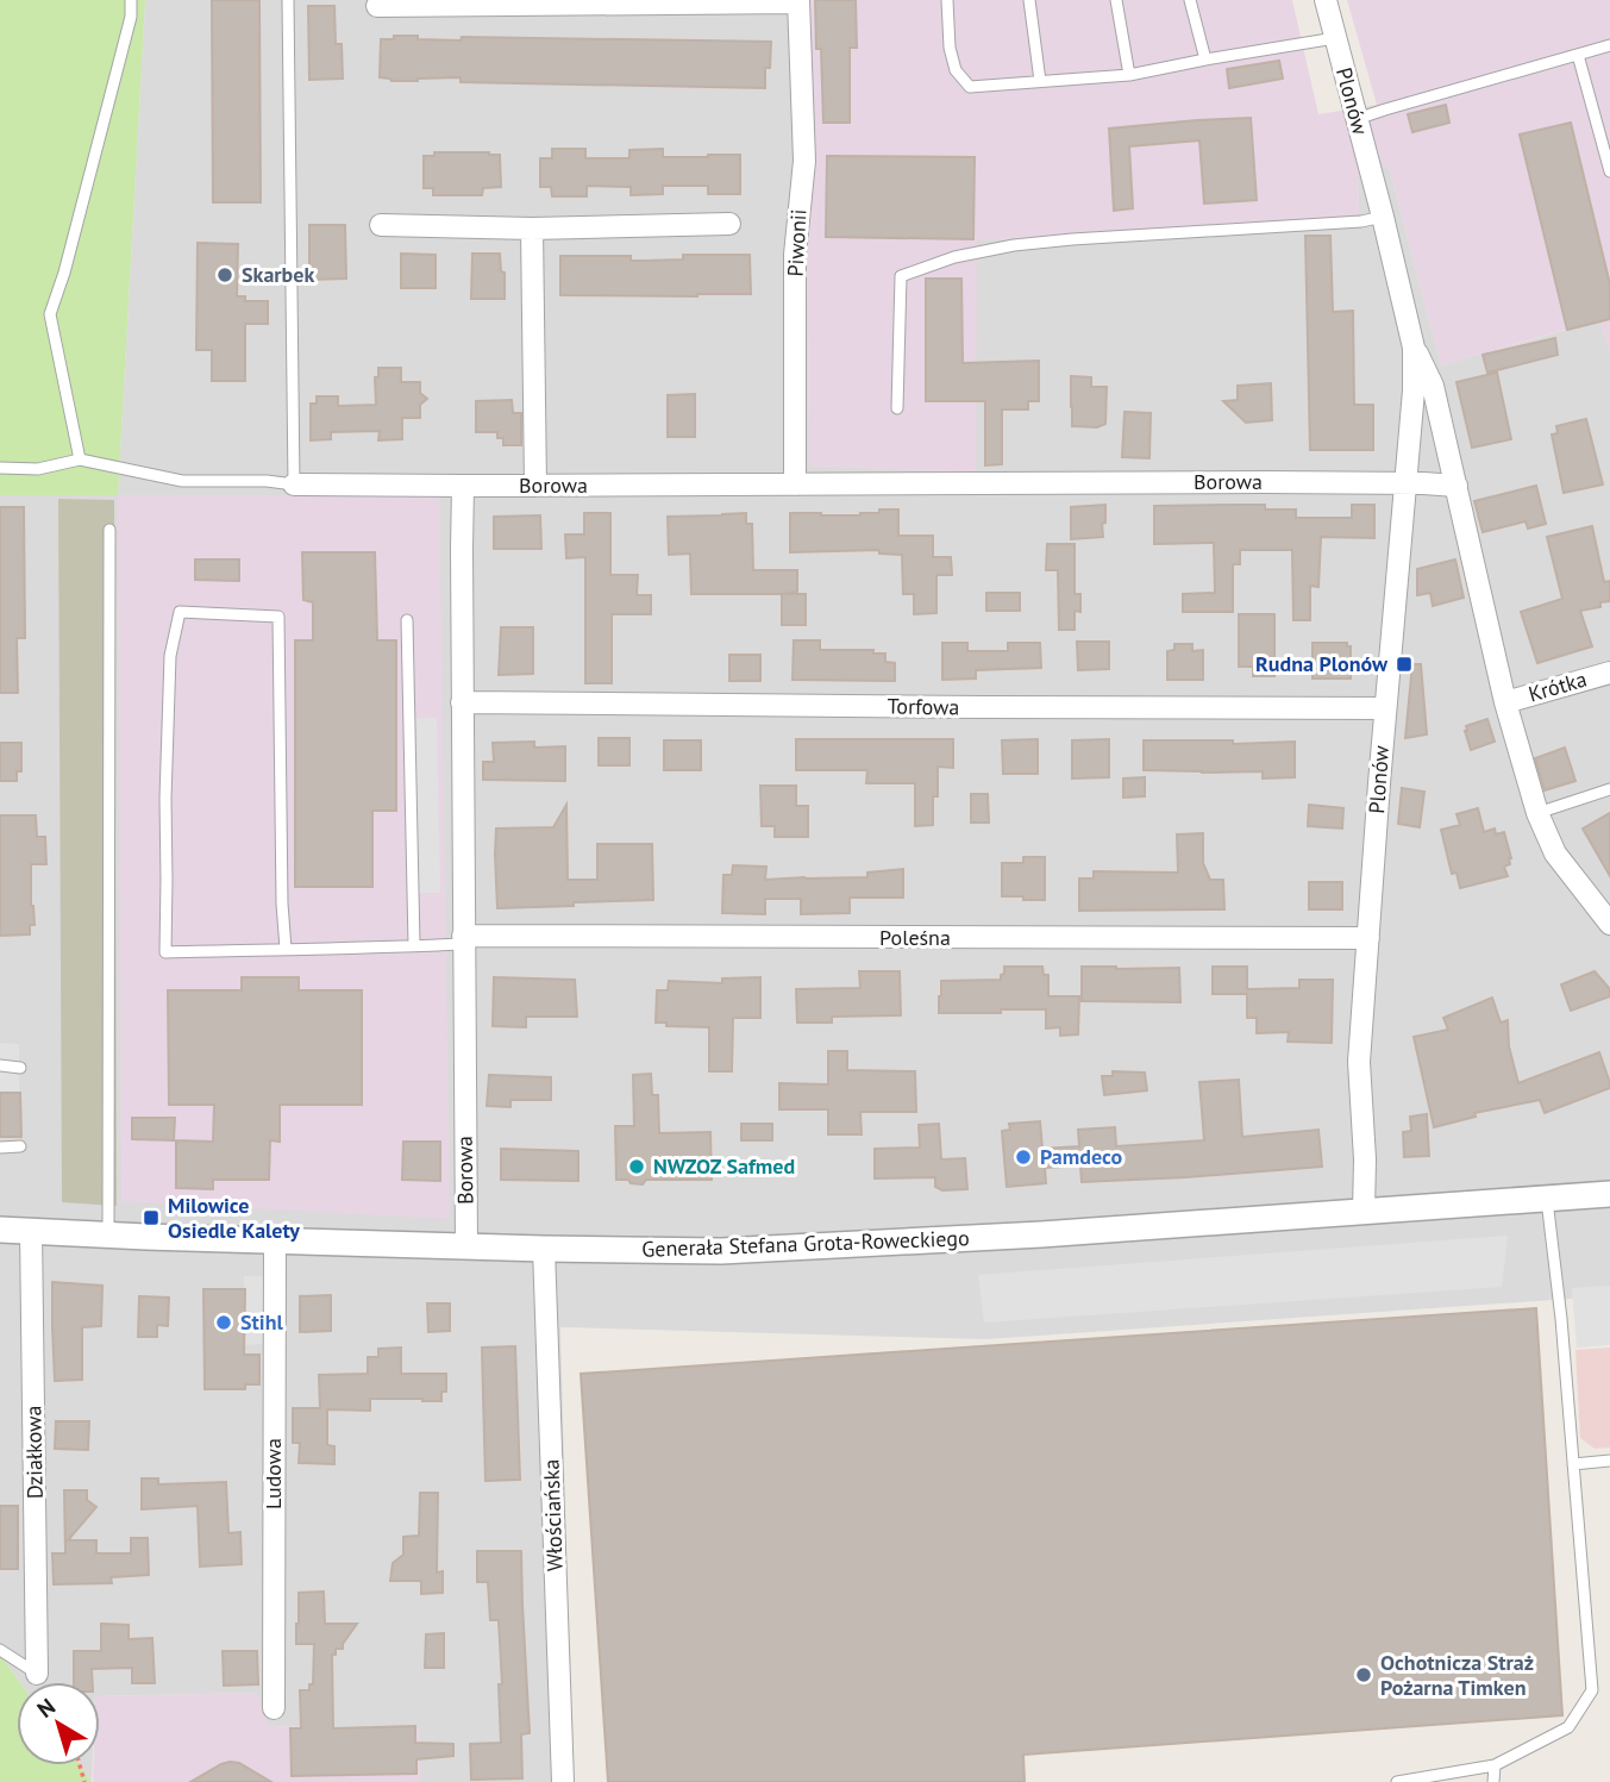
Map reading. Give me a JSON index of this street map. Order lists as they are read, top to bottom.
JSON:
{
  "streets": {
    "street": [
      "Plonów",
      "Piwonii",
      "Borowa",
      "Krótka",
      "Torfowa",
      "Poleśna",
      "Generała Stefana Grota-Roweckiego",
      "Działkowa",
      "Ludowa",
      "Włościańska"
    ]
  },
  "crossings": [
    ["Plonów", "Borowa"],
    ["Plonów", "Krótka"],
    ["Plonów", "Torfowa"],
    ["Plonów", "Poleśna"],
    ["Plonów", "Generała Stefana Grota-Roweckiego"],
    ["Piwonii", "Borowa"],
    ["Borowa", "Torfowa"],
    ["Borowa", "Poleśna"],
    ["Borowa", "Generała Stefana Grota-Roweckiego"],
    ["Generała Stefana Grota-Roweckiego", "Działkowa"],
    ["Generała Stefana Grota-Roweckiego", "Ludowa"],
    ["Generała Stefana Grota-Roweckiego", "Włościańska"]
  ],
  "places": {
    "other": [
      "Skarbek",
      "Pamdeco",
      "NWZOZ Safmed",
      "Stihl",
      "Ochotnicza Straż Pożarna Timken"
    ],
    "transit": ["Rudna Plonów", "Milowice Osiedle Kalety"]
  },
  "north": "top left"
}
